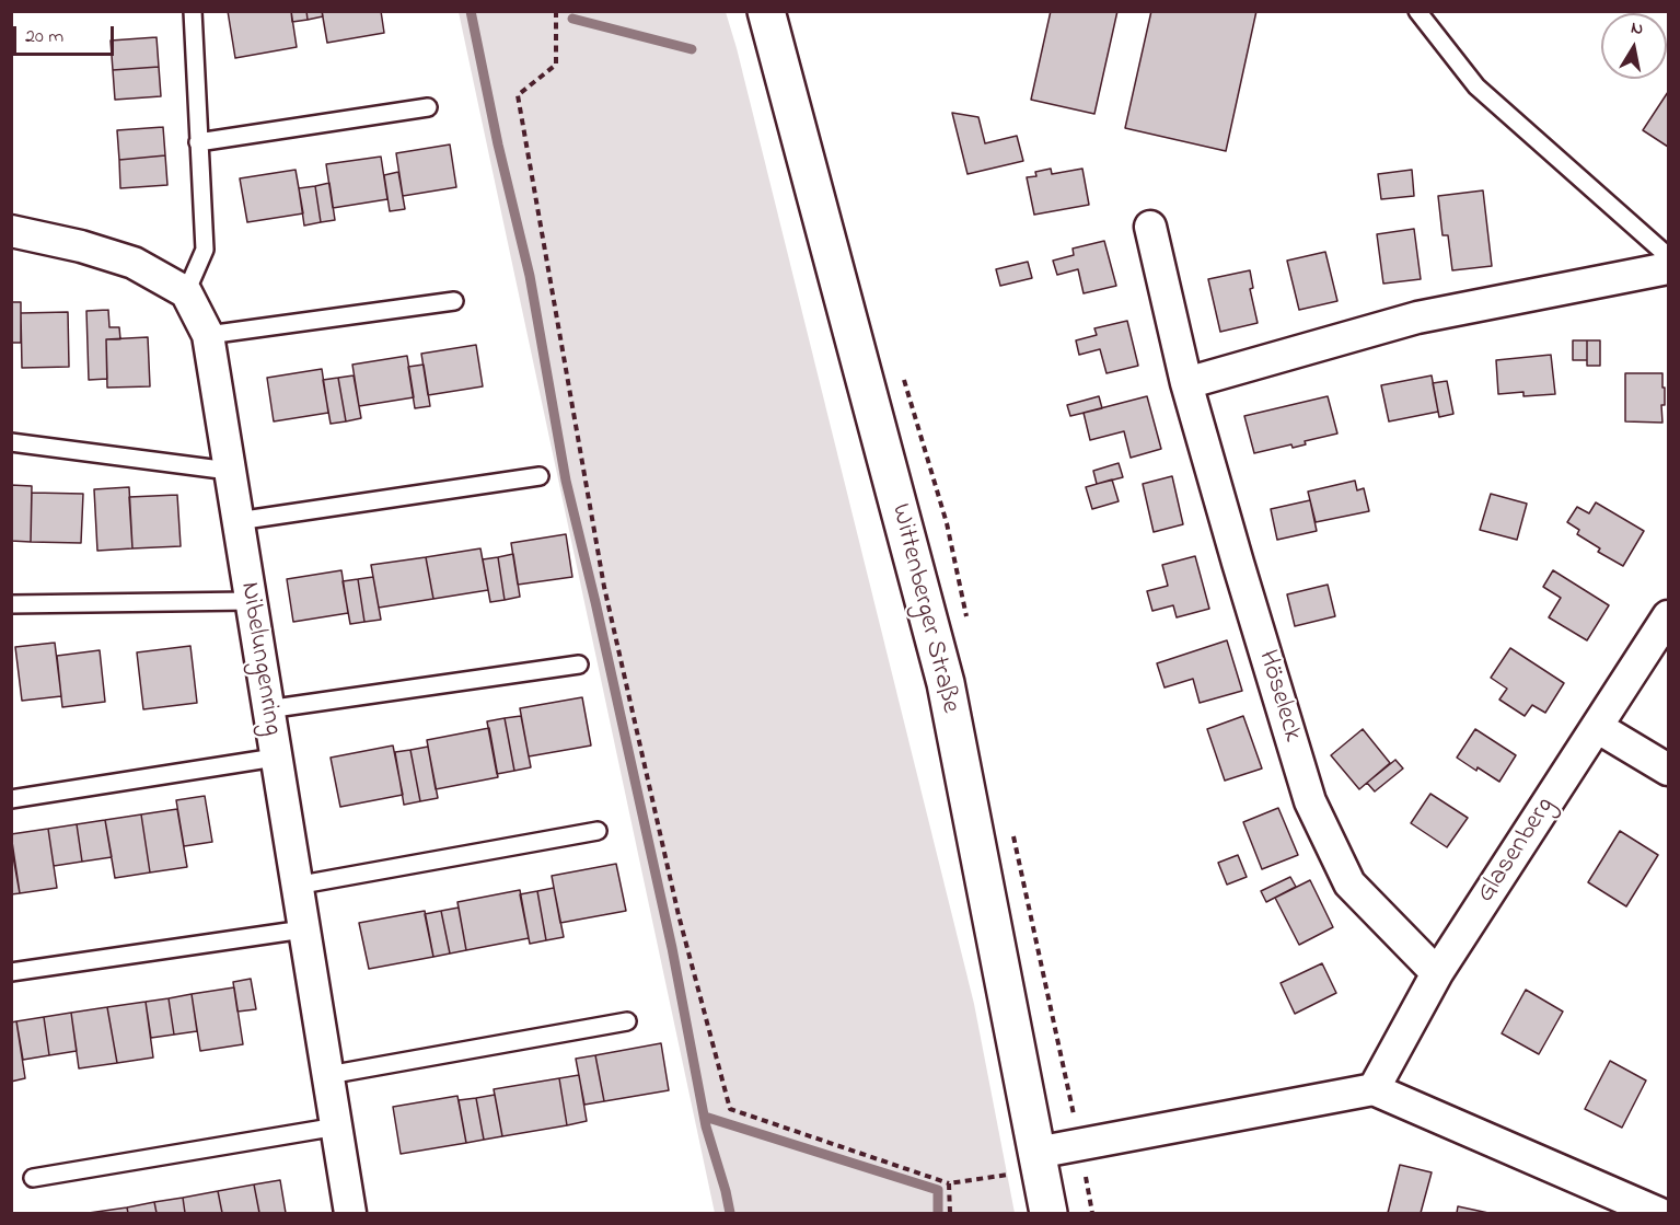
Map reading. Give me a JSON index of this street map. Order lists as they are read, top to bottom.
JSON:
{
  "streets": {
    "main road": ["Wittenberger Straße"],
    "street": ["Nibelungenring", "Höseleck", "Glasenberg"]
  },
  "crossings": [
    ["Höseleck", "Glasenberg"]
  ],
  "scale_bar": "20 m",
  "north": "top"
}
